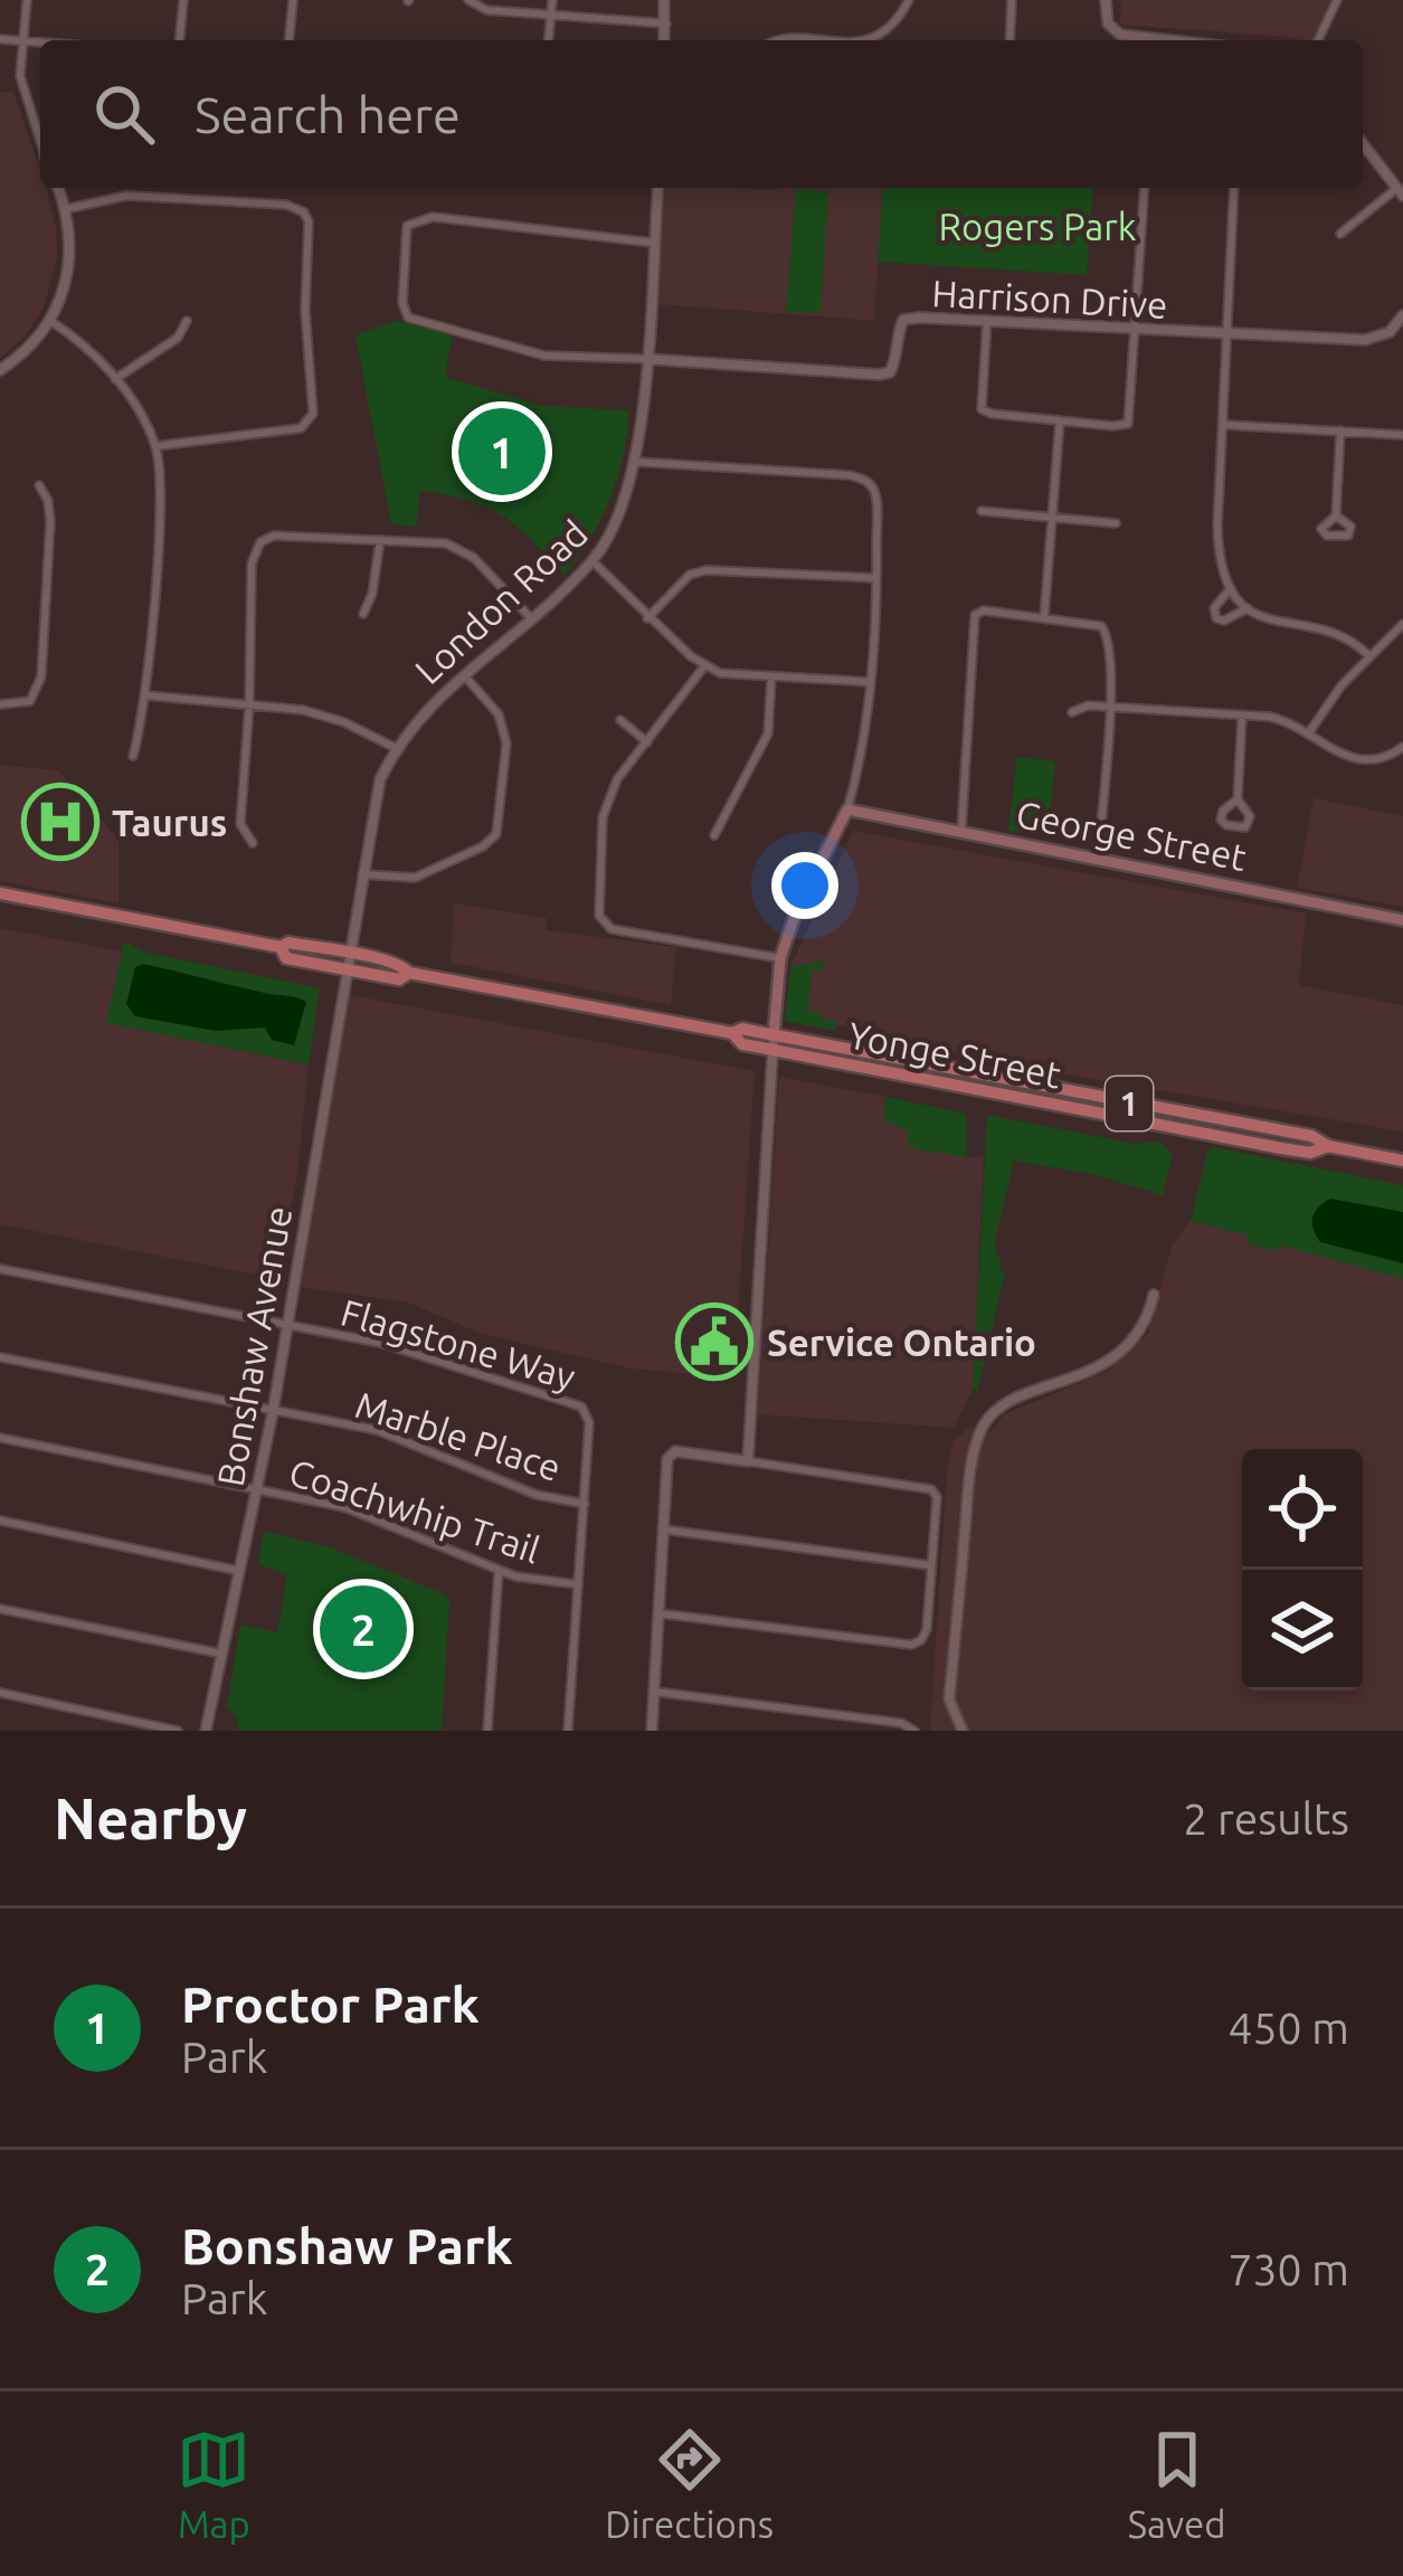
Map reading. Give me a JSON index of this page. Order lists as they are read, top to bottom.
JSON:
{
  "streets": {
    "main road": ["George Street", "Yonge Street", "1"],
    "street": [
      "Harrison Drive",
      "London Road",
      "Flagstone Way",
      "Bonshaw Avenue",
      "Marble Place",
      "Coachwhip Trail"
    ]
  },
  "crossings": [
    ["Harrison Drive", "London Road"],
    ["London Road", "Yonge Street"],
    ["London Road", "Bonshaw Avenue"],
    ["Yonge Street", "Bonshaw Avenue"],
    ["Flagstone Way", "Bonshaw Avenue"],
    ["Flagstone Way", "Marble Place"],
    ["Flagstone Way", "Coachwhip Trail"],
    ["Bonshaw Avenue", "Marble Place"],
    ["Bonshaw Avenue", "Coachwhip Trail"]
  ],
  "parks": ["Rogers Park"],
  "places": {
    "hospital": ["Taurus"],
    "public building": ["Service Ontario"]
  },
  "page": {
    "search": "Search here",
    "pins": ["1", "2"],
    "heading": ["Nearby", "2 results"],
    "list": [
      {
        "mark": "1",
        "name": "Proctor Park",
        "note": "Park",
        "value": "450 m"
      },
      {
        "mark": "2",
        "name": "Bonshaw Park",
        "note": "Park",
        "value": "730 m"
      }
    ],
    "nav": ["Map", "Directions", "Saved"]
  }
}
